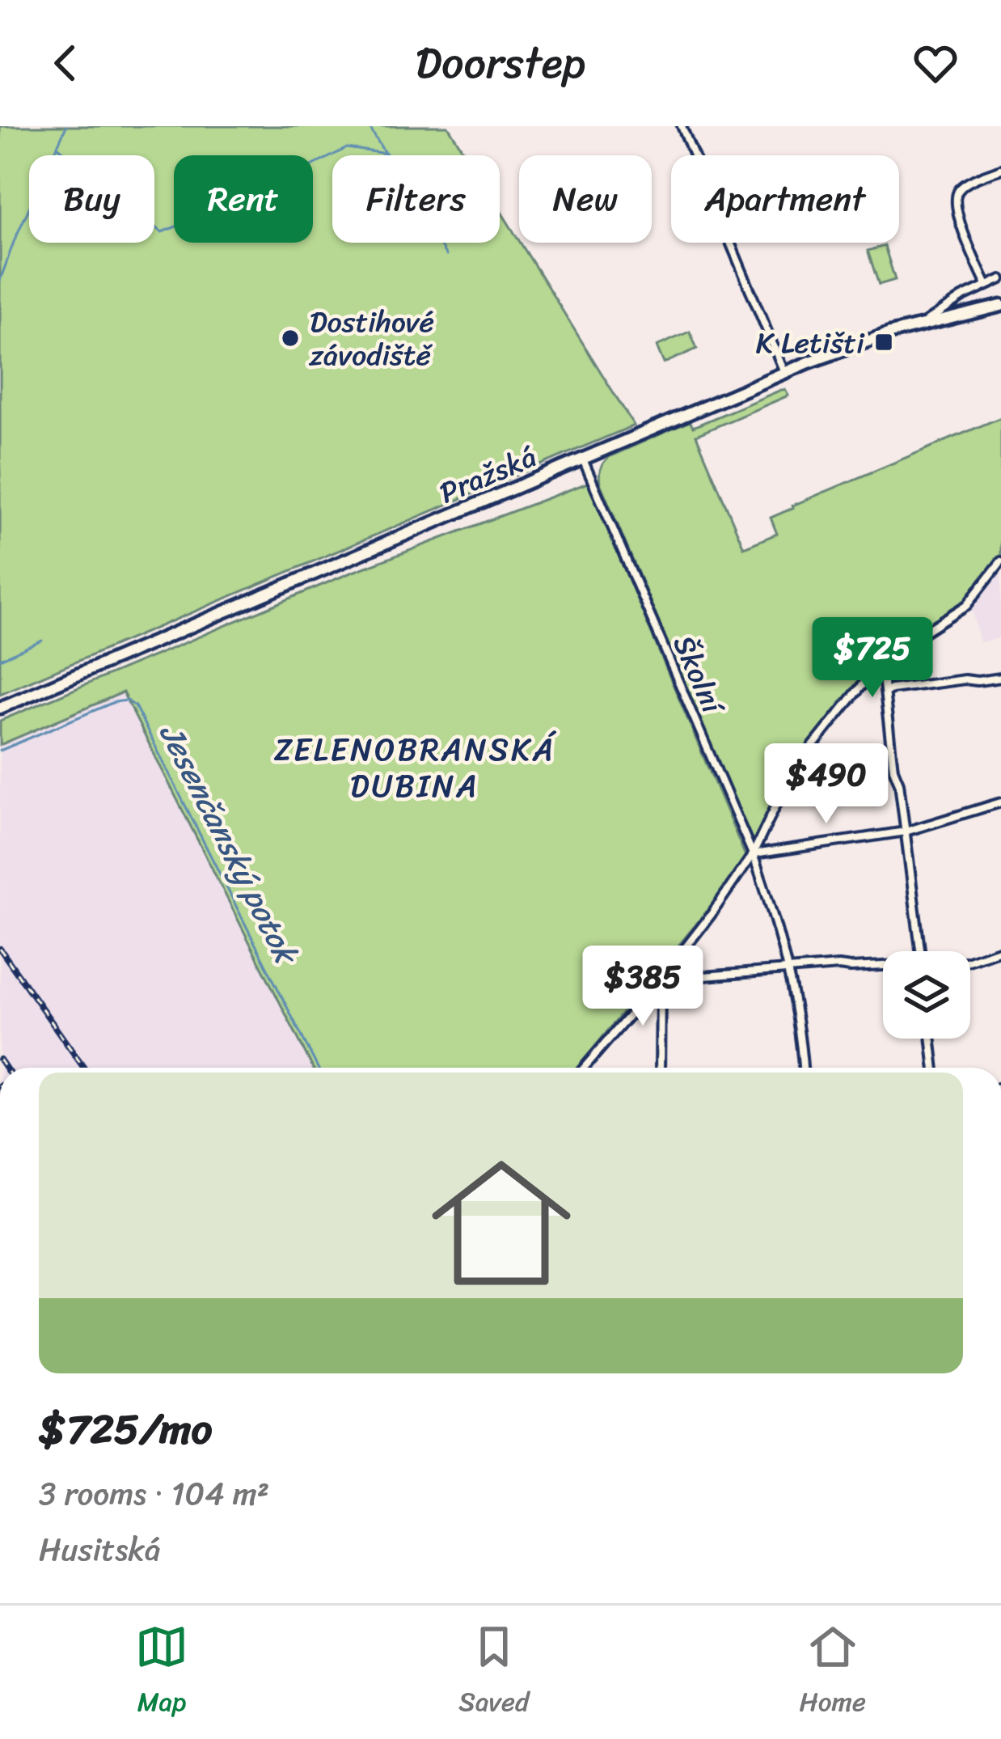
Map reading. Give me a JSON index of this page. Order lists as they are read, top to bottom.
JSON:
{
  "streets": {
    "main road": ["Pražská"],
    "street": ["Školní"]
  },
  "crossings": [
    ["Pražská", "Školní"]
  ],
  "districts": ["ZELENOBRANSKÁ DUBINA"],
  "water": ["Jesenčanský potok"],
  "places": {
    "other": ["Dostihové závodiště"],
    "transit": ["K Letišti"]
  },
  "page": {
    "header": "Doorstep",
    "chip": [
      "Buy",
      "Rent",
      "Filters",
      "New",
      "Apartment"
    ],
    "price": ["$725", "$490", "$385"],
    "list": [
      {
        "name": "$725/mo",
        "note": "3 rooms · 104 m² · Husitská"
      }
    ],
    "tabs": ["Map", "Saved", "Home"]
  }
}
